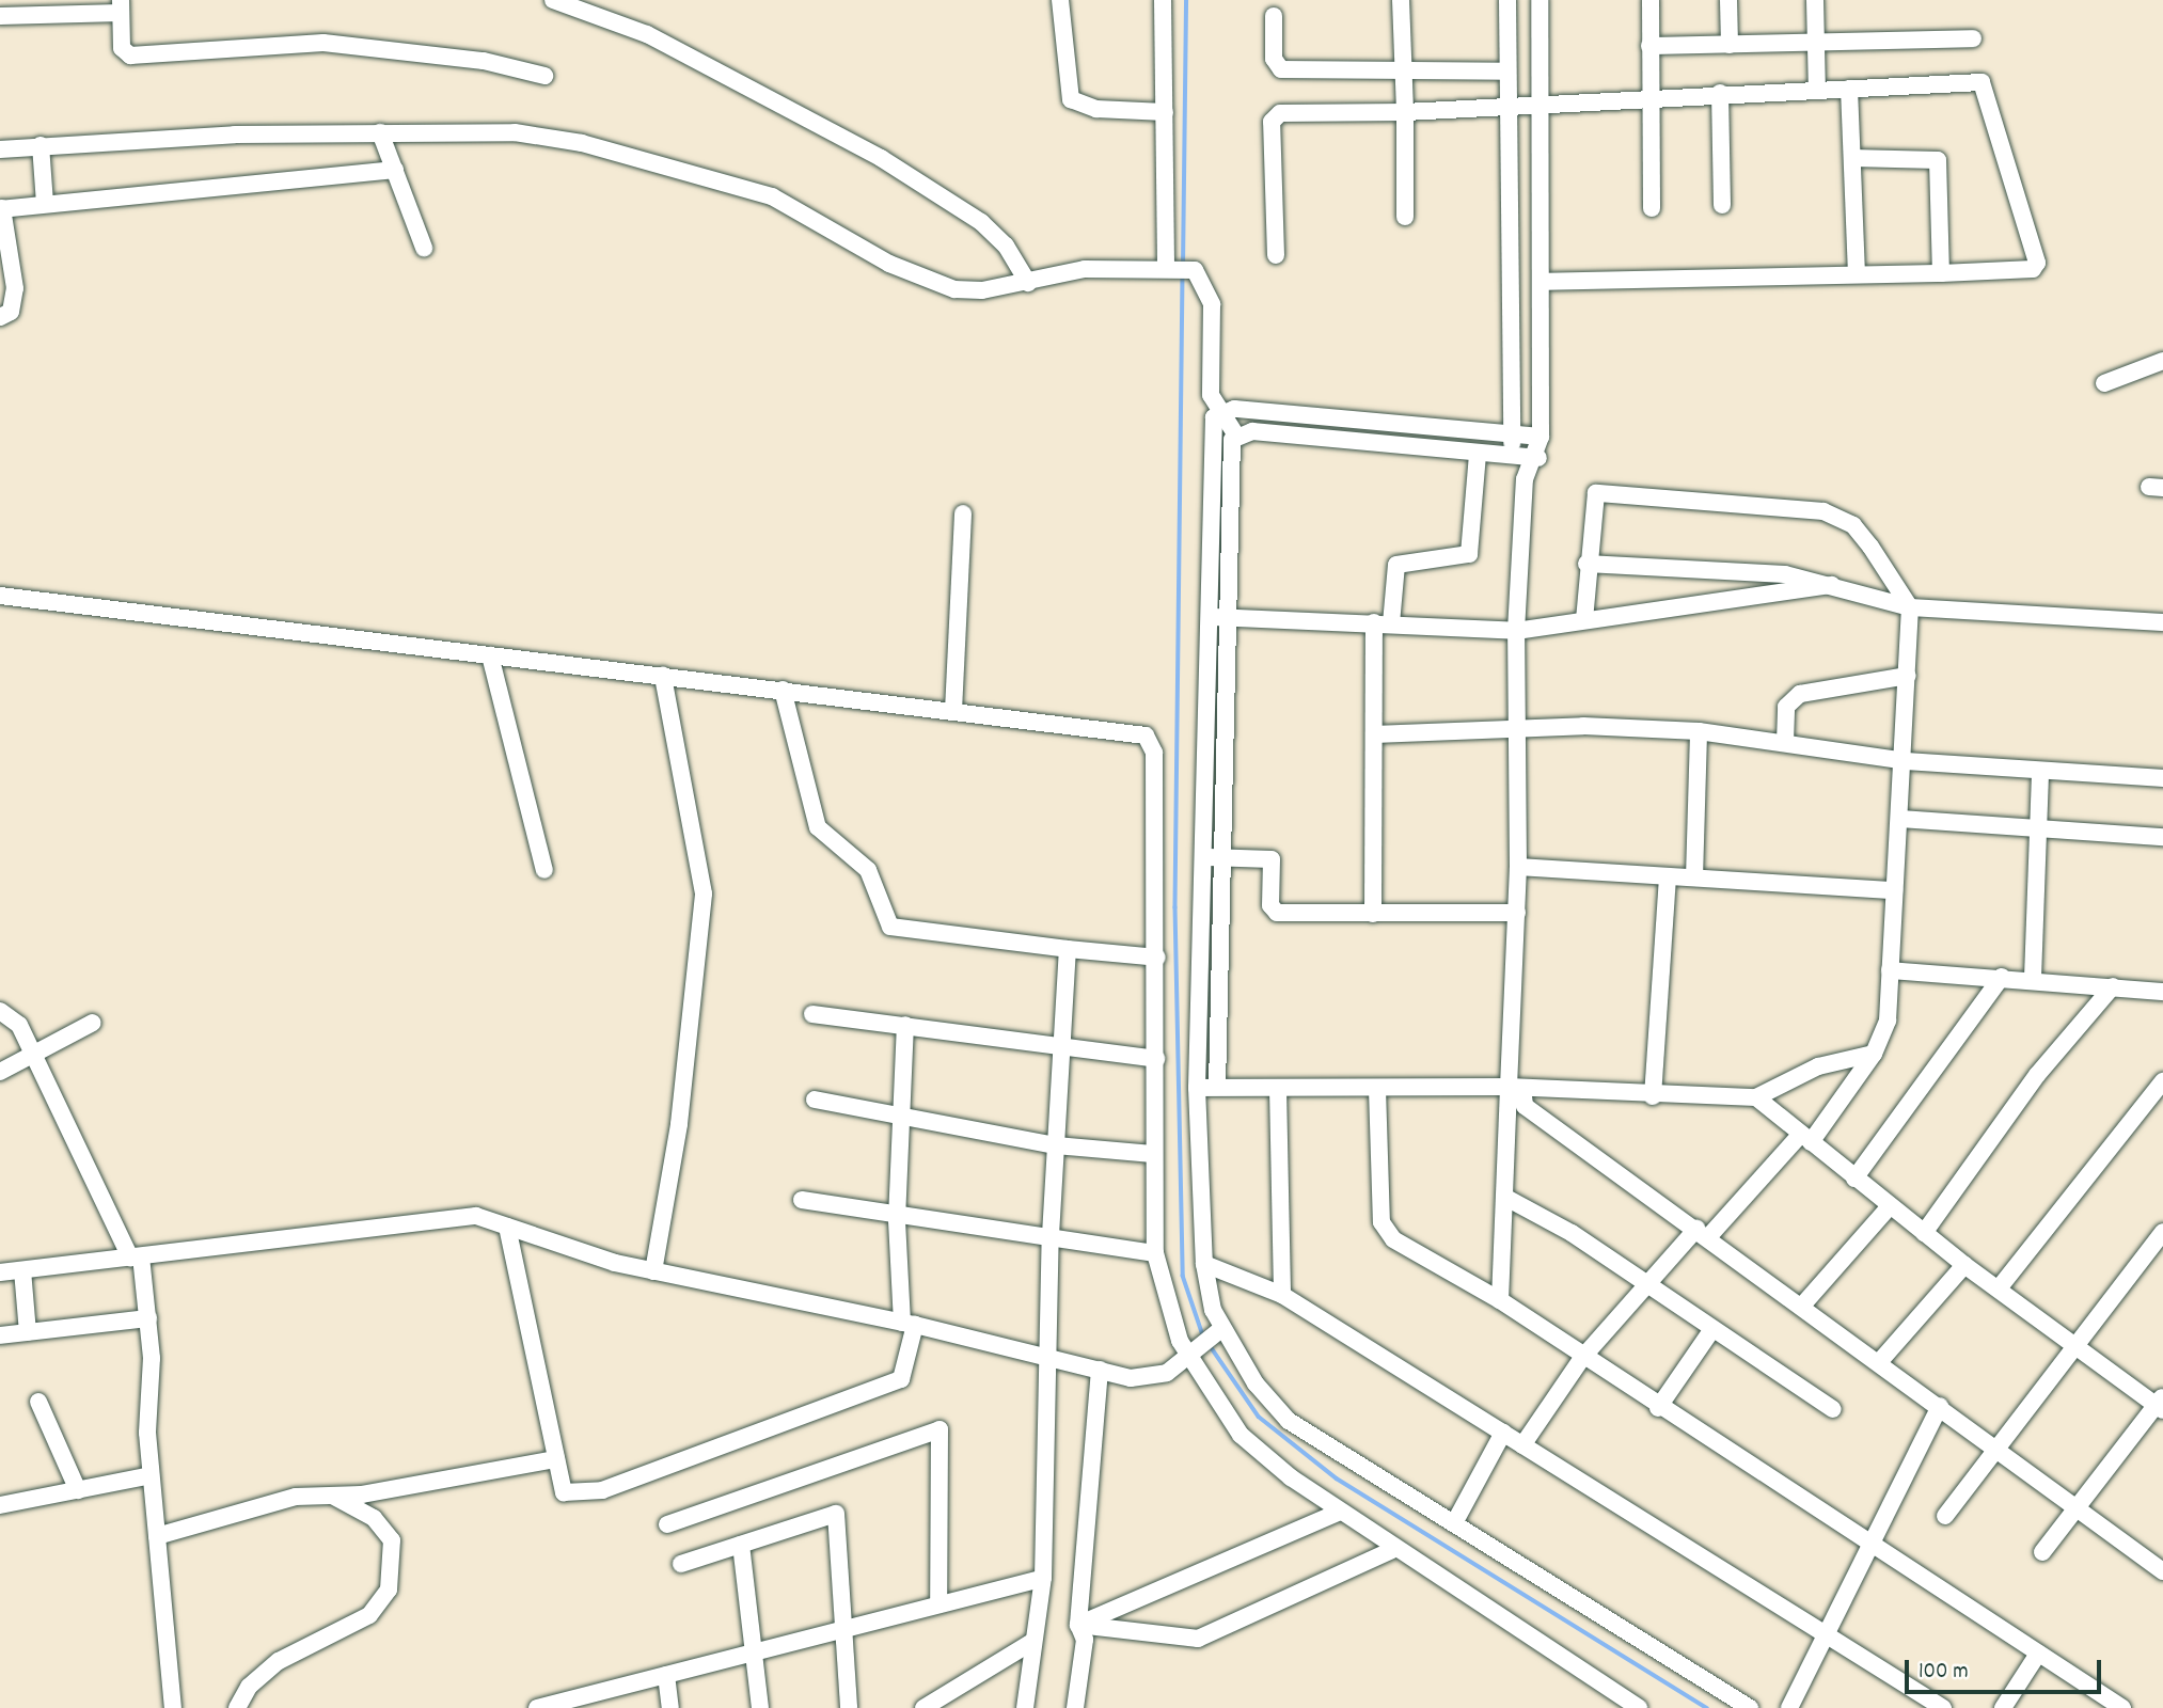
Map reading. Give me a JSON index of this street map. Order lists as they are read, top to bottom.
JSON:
{
  "scale_bar": "100 m"
}
